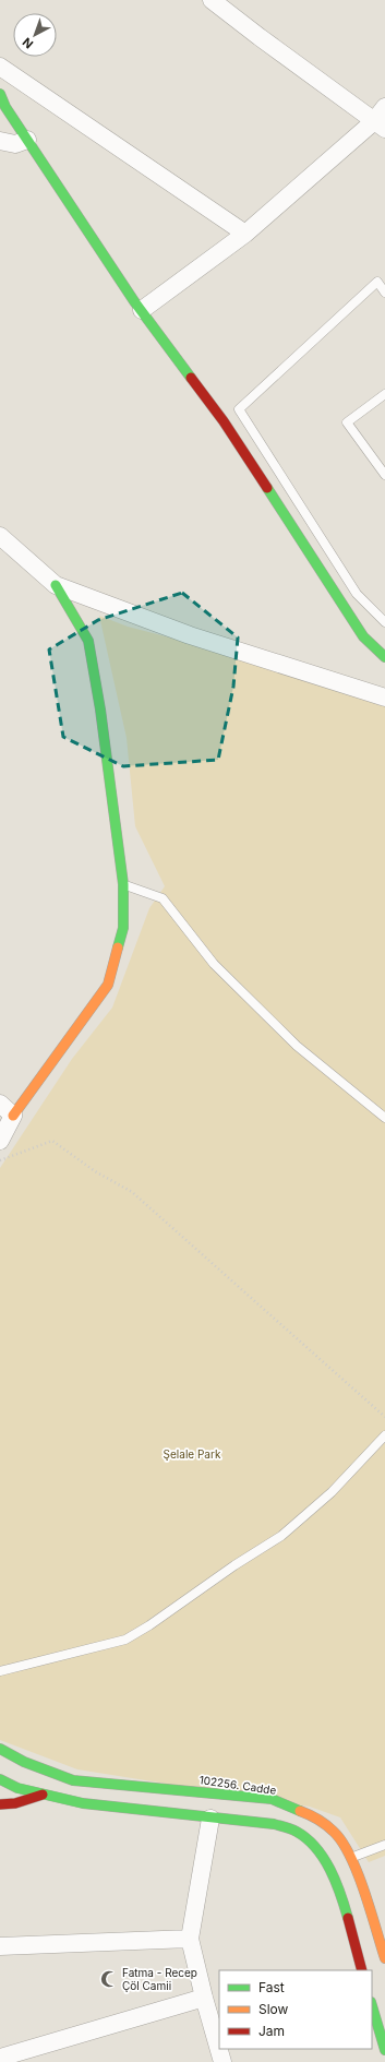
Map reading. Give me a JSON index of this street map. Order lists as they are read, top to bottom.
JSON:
{
  "streets": {
    "street": ["102256. Cadde"]
  },
  "parks": ["Şelale Park"],
  "places": {
    "mosque": ["Fatma - Recep Çöl Camii"]
  },
  "legend": ["Fast", "Slow", "Jam"],
  "north": "bottom left"
}
